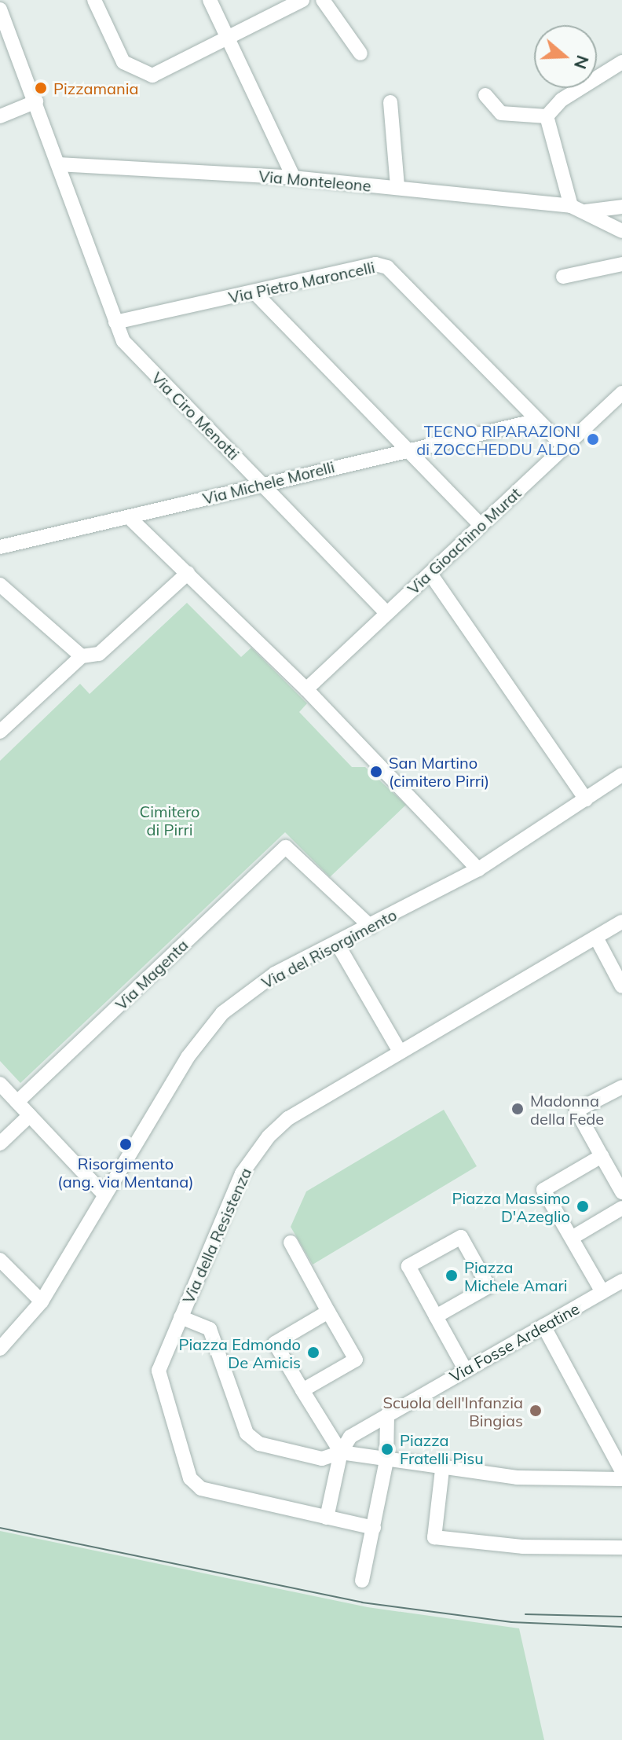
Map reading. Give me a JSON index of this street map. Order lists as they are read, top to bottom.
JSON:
{
  "streets": {
    "street": [
      "Via Monteleone",
      "Via Pietro Maroncelli",
      "Via Ciro Menotti",
      "Via Michele Morelli",
      "Via Gioachino Murat",
      "Via del Risorgimento",
      "Via Magenta",
      "Via della Resistenza",
      "Via Fosse Ardeatine"
    ]
  },
  "crossings": [
    ["Via Monteleone", "Via Ciro Menotti"],
    ["Via Pietro Maroncelli", "Via Ciro Menotti"],
    ["Via Pietro Maroncelli", "Via Michele Morelli"],
    ["Via Pietro Maroncelli", "Via Gioachino Murat"],
    ["Via Ciro Menotti", "Via Michele Morelli"],
    ["Via Ciro Menotti", "Via Gioachino Murat"],
    ["Via del Risorgimento", "Via Magenta"]
  ],
  "parks": ["Cimitero di Pirri"],
  "places": [
    "Pizzamania",
    "TECNO RIPARAZIONI di ZOCCHEDDU ALDO",
    "San Martino (cimitero Pirri)",
    "Madonna della Fede",
    "Risorgimento (ang. via Mentana)",
    "Piazza Massimo D'Azeglio",
    "Piazza Michele Amari",
    "Piazza Edmondo De Amicis",
    "Scuola dell'Infanzia Bingias",
    "Piazza Fratelli Pisu"
  ],
  "north": "right"
}
